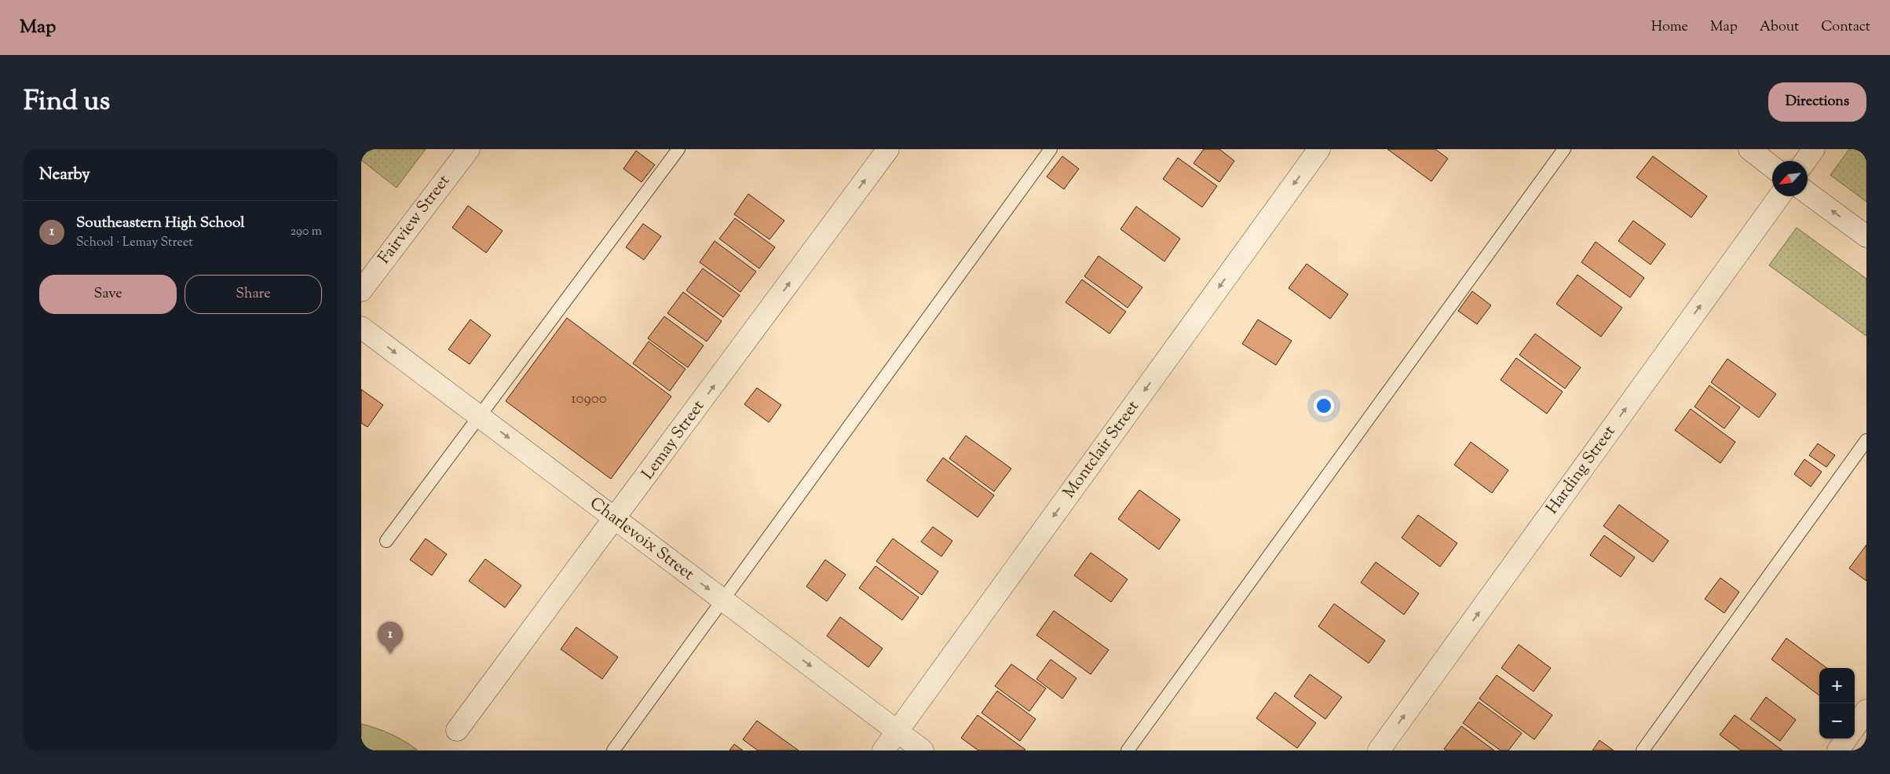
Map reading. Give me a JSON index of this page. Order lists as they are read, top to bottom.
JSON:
{
  "streets": {
    "street": [
      "Fairview Street",
      "Lemay Street",
      "Montclair Street",
      "Harding Street",
      "Charlevoix Street"
    ]
  },
  "crossings": [
    ["Lemay Street", "Charlevoix Street"],
    ["Montclair Street", "Charlevoix Street"]
  ],
  "one_way": [
    "Lemay Street",
    "Montclair Street",
    "Harding Street",
    "Charlevoix Street"
  ],
  "house_numbers": ["10900"],
  "north": "bottom left",
  "page": {
    "header": "Map",
    "nav": [
      "Home",
      "Map",
      "About",
      "Contact"
    ],
    "title": "Find us",
    "buttons": [
      "Directions",
      ["Save", "Share"]
    ],
    "heading": "Nearby",
    "list": [
      {
        "mark": "1",
        "name": "Southeastern High School",
        "note": "School · Lemay Street",
        "value": "290 m"
      }
    ],
    "pins": "1",
    "map_buttons": ["+", "−"]
  }
}
